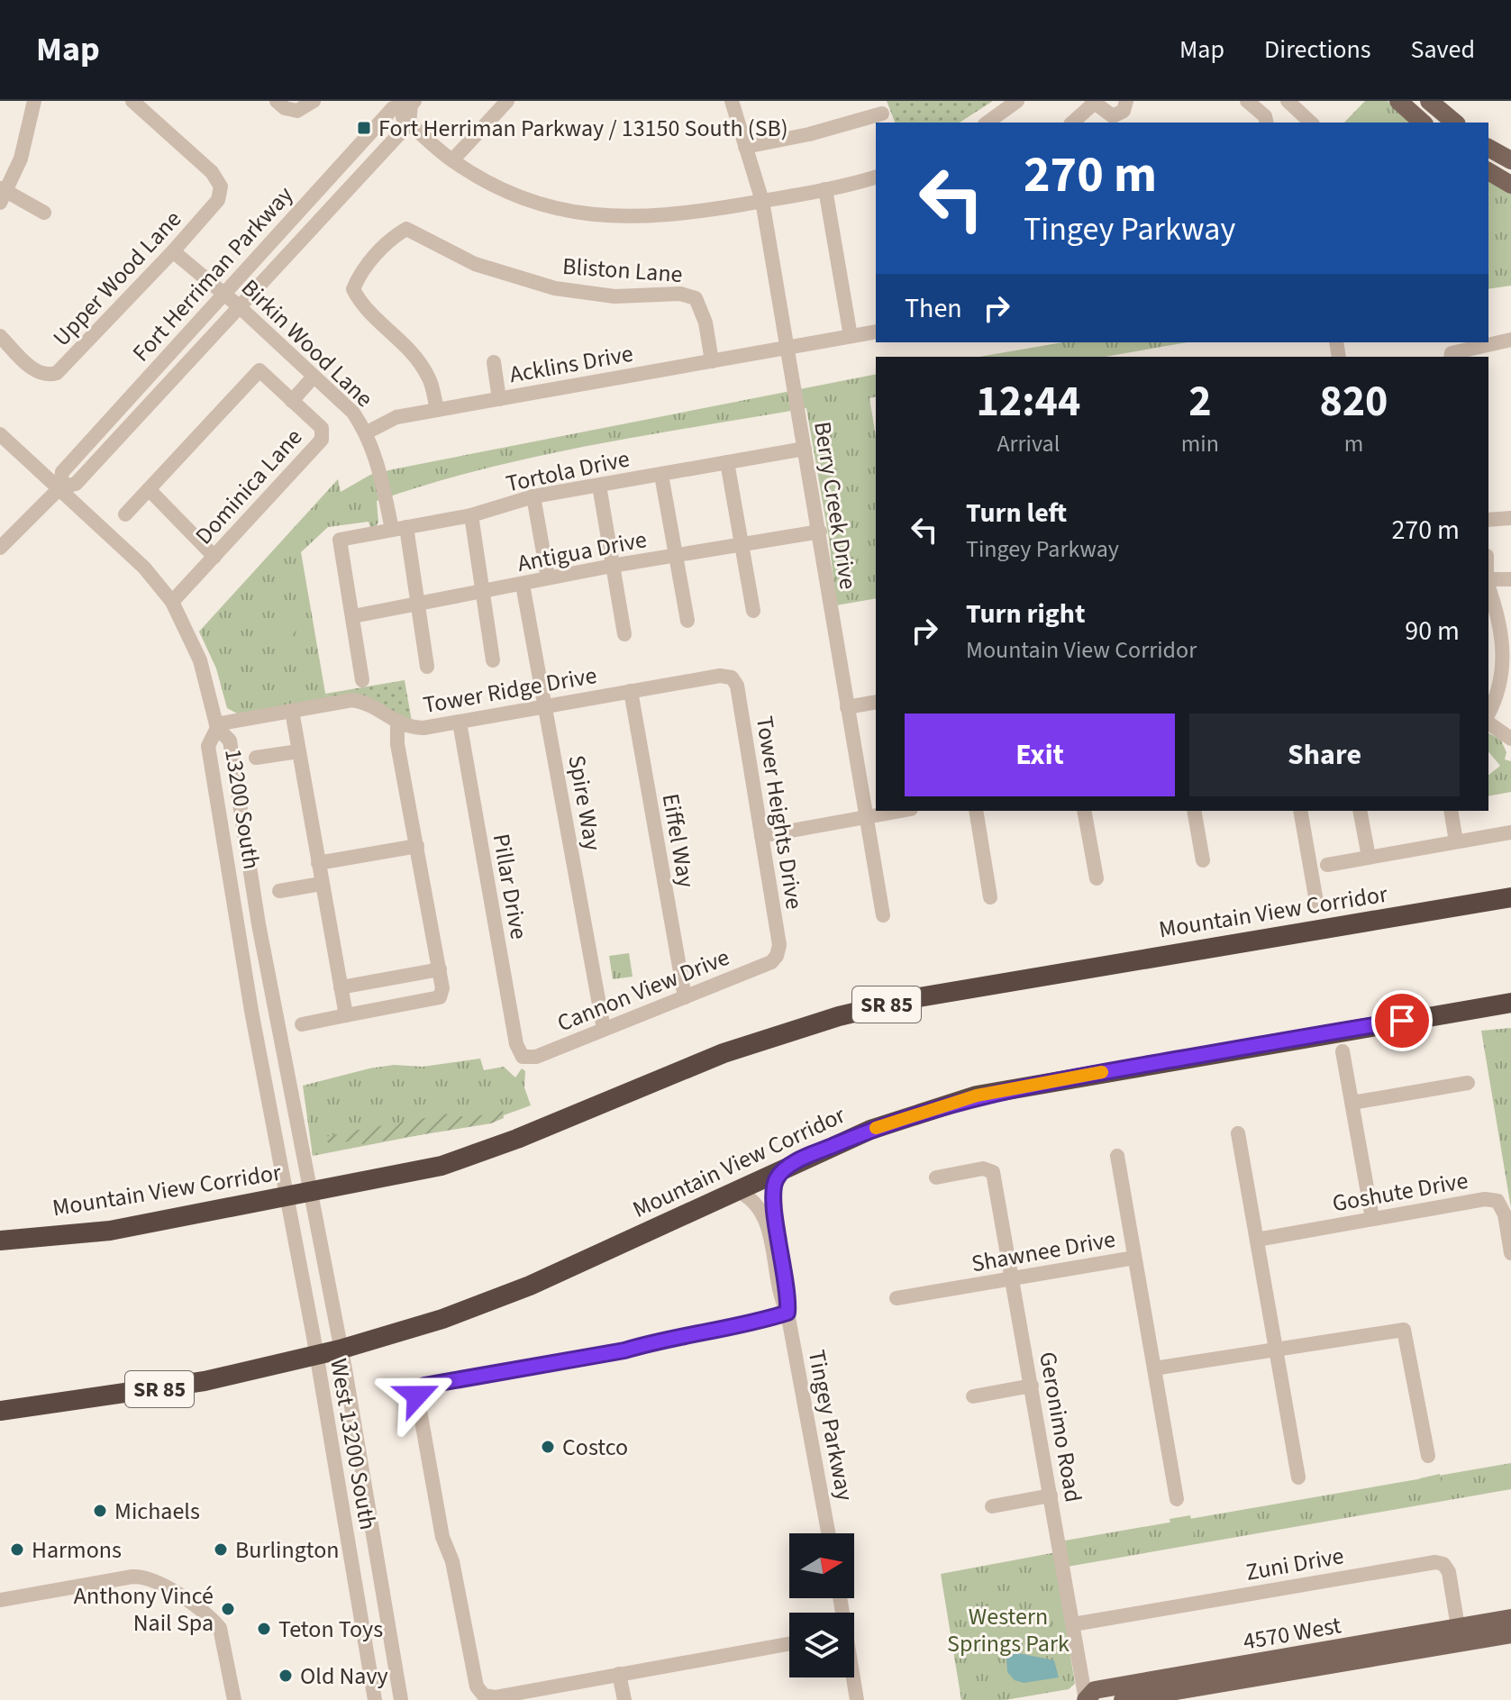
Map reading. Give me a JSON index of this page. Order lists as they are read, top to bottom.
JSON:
{
  "streets": {
    "highway": ["Mountain View Corridor", "SR 85"],
    "main road": ["4570 West"],
    "street": [
      "Bliston Lane",
      "Fort Herriman Parkway",
      "Upper Wood Lane",
      "Birkin Wood Lane",
      "Acklins Drive",
      "Tortola Drive",
      "Dominica Lane",
      "Berry Creek Drive",
      "Antigua Drive",
      "Tower Ridge Drive",
      "Spire Way",
      "13200 South",
      "Tower Heights Drive",
      "Eiffel Way",
      "Pillar Drive",
      "Cannon View Drive",
      "Goshute Drive",
      "Shawnee Drive",
      "Tingey Parkway",
      "Geronimo Road",
      "West 13200 South",
      "Zuni Drive"
    ]
  },
  "crossings": [
    ["Bliston Lane", "Acklins Drive"],
    ["Fort Herriman Parkway", "Birkin Wood Lane"],
    ["Upper Wood Lane", "Birkin Wood Lane"],
    ["Birkin Wood Lane", "Acklins Drive"],
    ["Birkin Wood Lane", "Tortola Drive"],
    ["Birkin Wood Lane", "Antigua Drive"],
    ["Acklins Drive", "Berry Creek Drive"],
    ["Tortola Drive", "Berry Creek Drive"],
    ["Tortola Drive", "Antigua Drive"],
    ["Berry Creek Drive", "Antigua Drive"],
    ["Antigua Drive", "Spire Way"],
    ["Tower Ridge Drive", "Spire Way"],
    ["Tower Ridge Drive", "13200 South"],
    ["Tower Ridge Drive", "Tower Heights Drive"],
    ["Tower Ridge Drive", "Eiffel Way"],
    ["Tower Ridge Drive", "Pillar Drive"],
    ["Spire Way", "Cannon View Drive"],
    ["13200 South", "Mountain View Corridor"],
    ["13200 South", "West 13200 South"],
    ["Tower Heights Drive", "Cannon View Drive"],
    ["Eiffel Way", "Cannon View Drive"],
    ["Pillar Drive", "Cannon View Drive"],
    ["Mountain View Corridor", "Tingey Parkway"],
    ["Mountain View Corridor", "West 13200 South"],
    ["Shawnee Drive", "Geronimo Road"],
    ["Geronimo Road", "Zuni Drive"],
    ["Geronimo Road", "4570 West"],
    ["Zuni Drive", "4570 West"]
  ],
  "parks": ["Western Springs Park"],
  "places": {
    "transit": ["Fort Herriman Parkway / 13150 South (SB)"],
    "other": [
      "Costco",
      "Michaels",
      "Harmons",
      "Burlington",
      "Anthony Vincé Nail Spa",
      "Teton Toys",
      "Old Navy"
    ]
  },
  "north": "right",
  "page": {
    "header": "Map",
    "nav": ["Map", "Directions", "Saved"],
    "turn": ["270 m", "Tingey Parkway"],
    "then": "Then",
    "eta": [
      "12:44",
      "Arrival",
      "2",
      "min",
      "820",
      "m"
    ],
    "list": [
      {
        "name": "Turn left",
        "note": "Tingey Parkway",
        "value": "270 m"
      },
      {
        "name": "Turn right",
        "note": "Mountain View Corridor",
        "value": "90 m"
      }
    ],
    "buttons": ["Exit", "Share"]
  }
}
